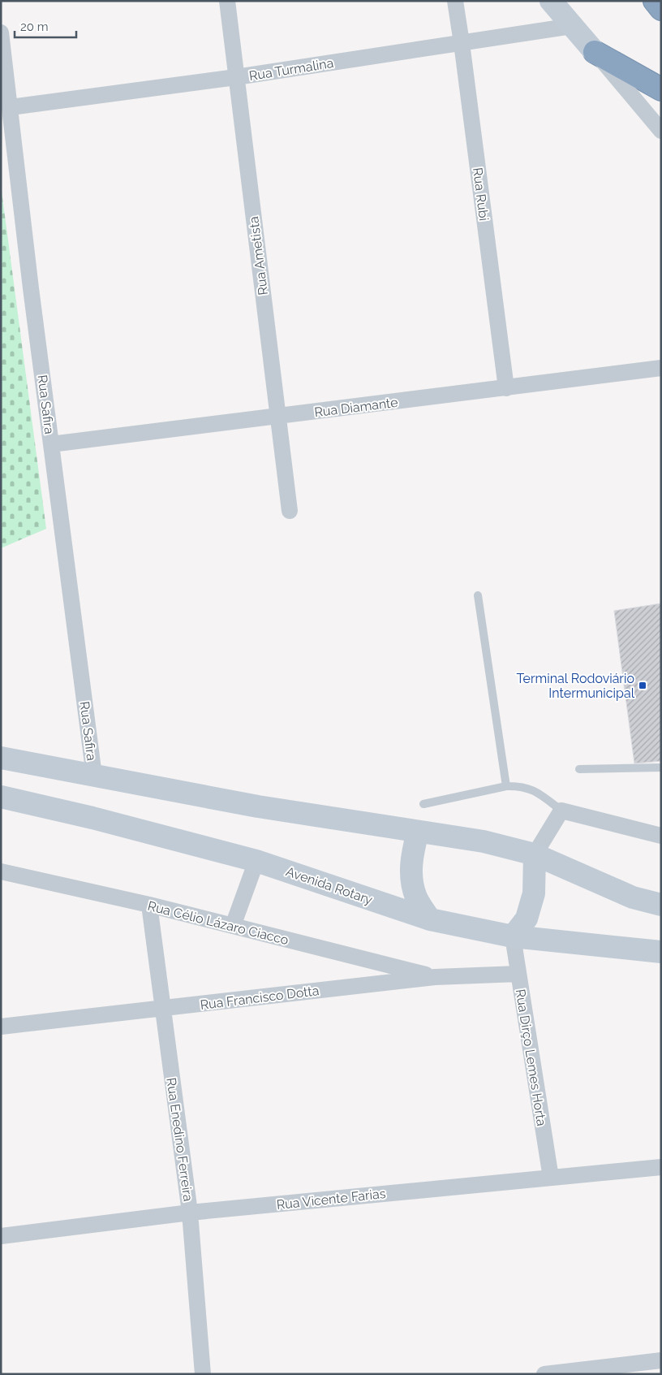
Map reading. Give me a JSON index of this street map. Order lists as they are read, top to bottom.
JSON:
{
  "streets": {
    "main road": ["Avenida Rotary"],
    "street": [
      "Rua Turmalina",
      "Rua Rubi",
      "Rua Ametista",
      "Rua Safira",
      "Rua Diamante",
      "Rua Célio Lázaro Ciacco",
      "Rua Francisco Dotta",
      "Rua Dirço Lemes Horta",
      "Rua Enedino Ferreira",
      "Rua Vicente Farias"
    ]
  },
  "crossings": [
    ["Rua Turmalina", "Rua Rubi"],
    ["Rua Turmalina", "Rua Ametista"],
    ["Rua Turmalina", "Rua Safira"],
    ["Rua Rubi", "Rua Diamante"],
    ["Rua Ametista", "Rua Diamante"],
    ["Rua Safira", "Rua Diamante"],
    ["Avenida Rotary", "Rua Dirço Lemes Horta"],
    ["Rua Célio Lázaro Ciacco", "Rua Francisco Dotta"],
    ["Rua Célio Lázaro Ciacco", "Rua Enedino Ferreira"],
    ["Rua Francisco Dotta", "Rua Dirço Lemes Horta"],
    ["Rua Francisco Dotta", "Rua Enedino Ferreira"],
    ["Rua Dirço Lemes Horta", "Rua Vicente Farias"],
    ["Rua Enedino Ferreira", "Rua Vicente Farias"]
  ],
  "places": {
    "transit": ["Terminal Rodoviário Intermunicipal"]
  },
  "scale_bar": "20 m"
}
